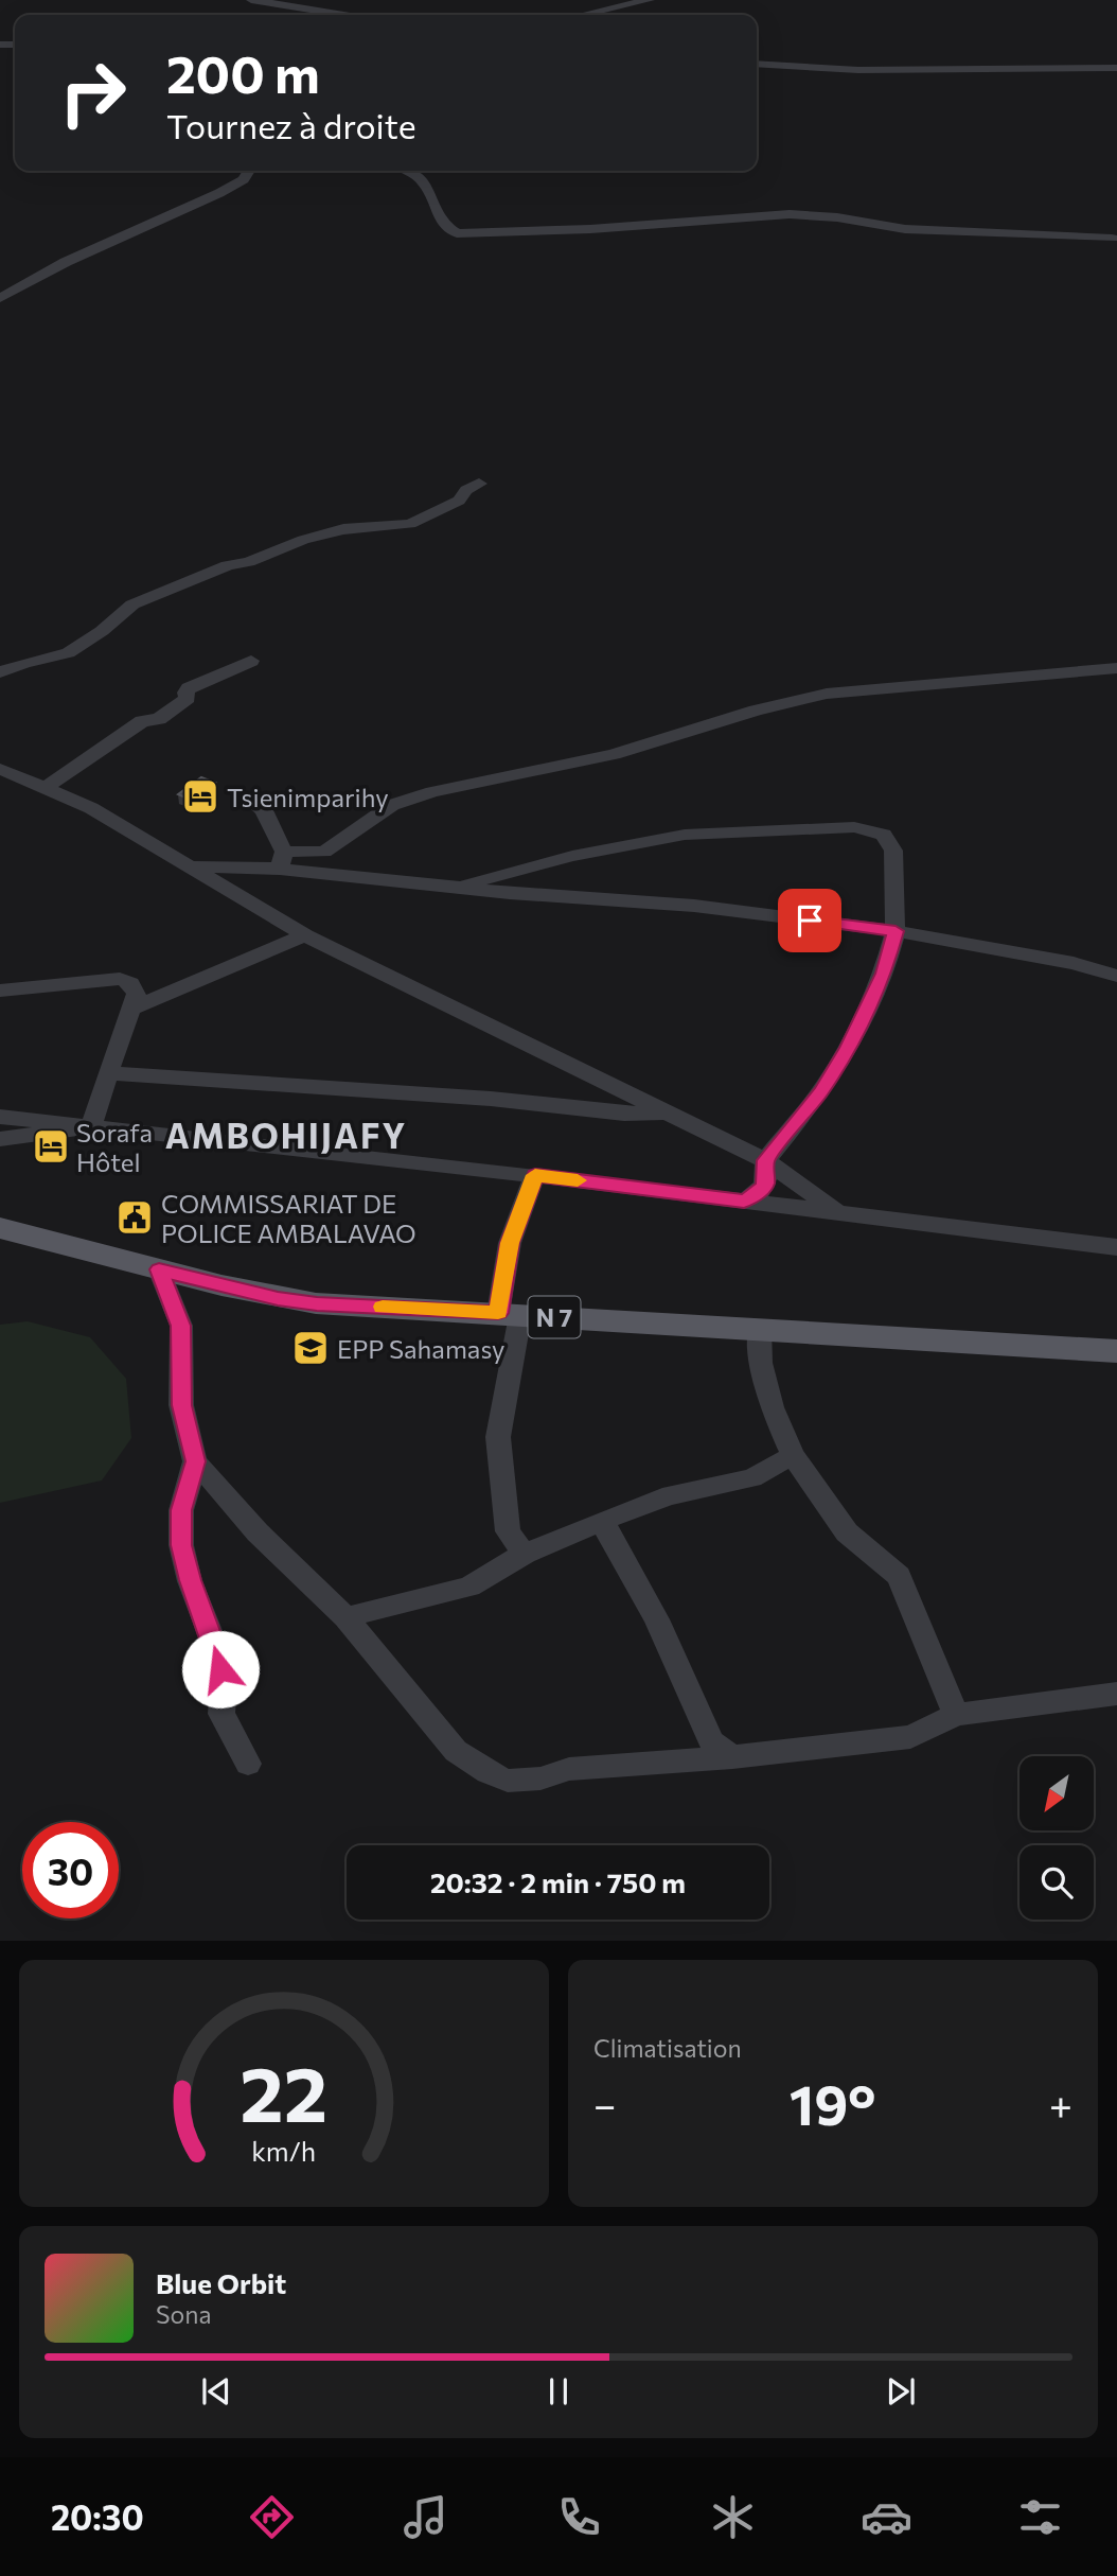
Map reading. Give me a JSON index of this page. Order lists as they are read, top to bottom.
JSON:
{
  "streets": {
    "main road": ["N 7"]
  },
  "districts": ["AMBOHIJAFY"],
  "places": {
    "hotel": ["Tsienimparihy", "Sorafa Hôtel"],
    "public building": ["COMMISSARIAT DE POLICE AMBALAVAO"],
    "school or university": ["EPP Sahamasy"]
  },
  "north": "bottom left",
  "page": {
    "turn": ["200 m", "Tournez à droite"],
    "limit": "30",
    "trip": "20:32 · 2 min · 750 m",
    "tile": "Climatisation",
    "heat": ["−", "19°", "+"],
    "song": ["Blue Orbit", "Sona"],
    "tabs": "20:30",
    "gauge": ["22", "km/h"]
  }
}
